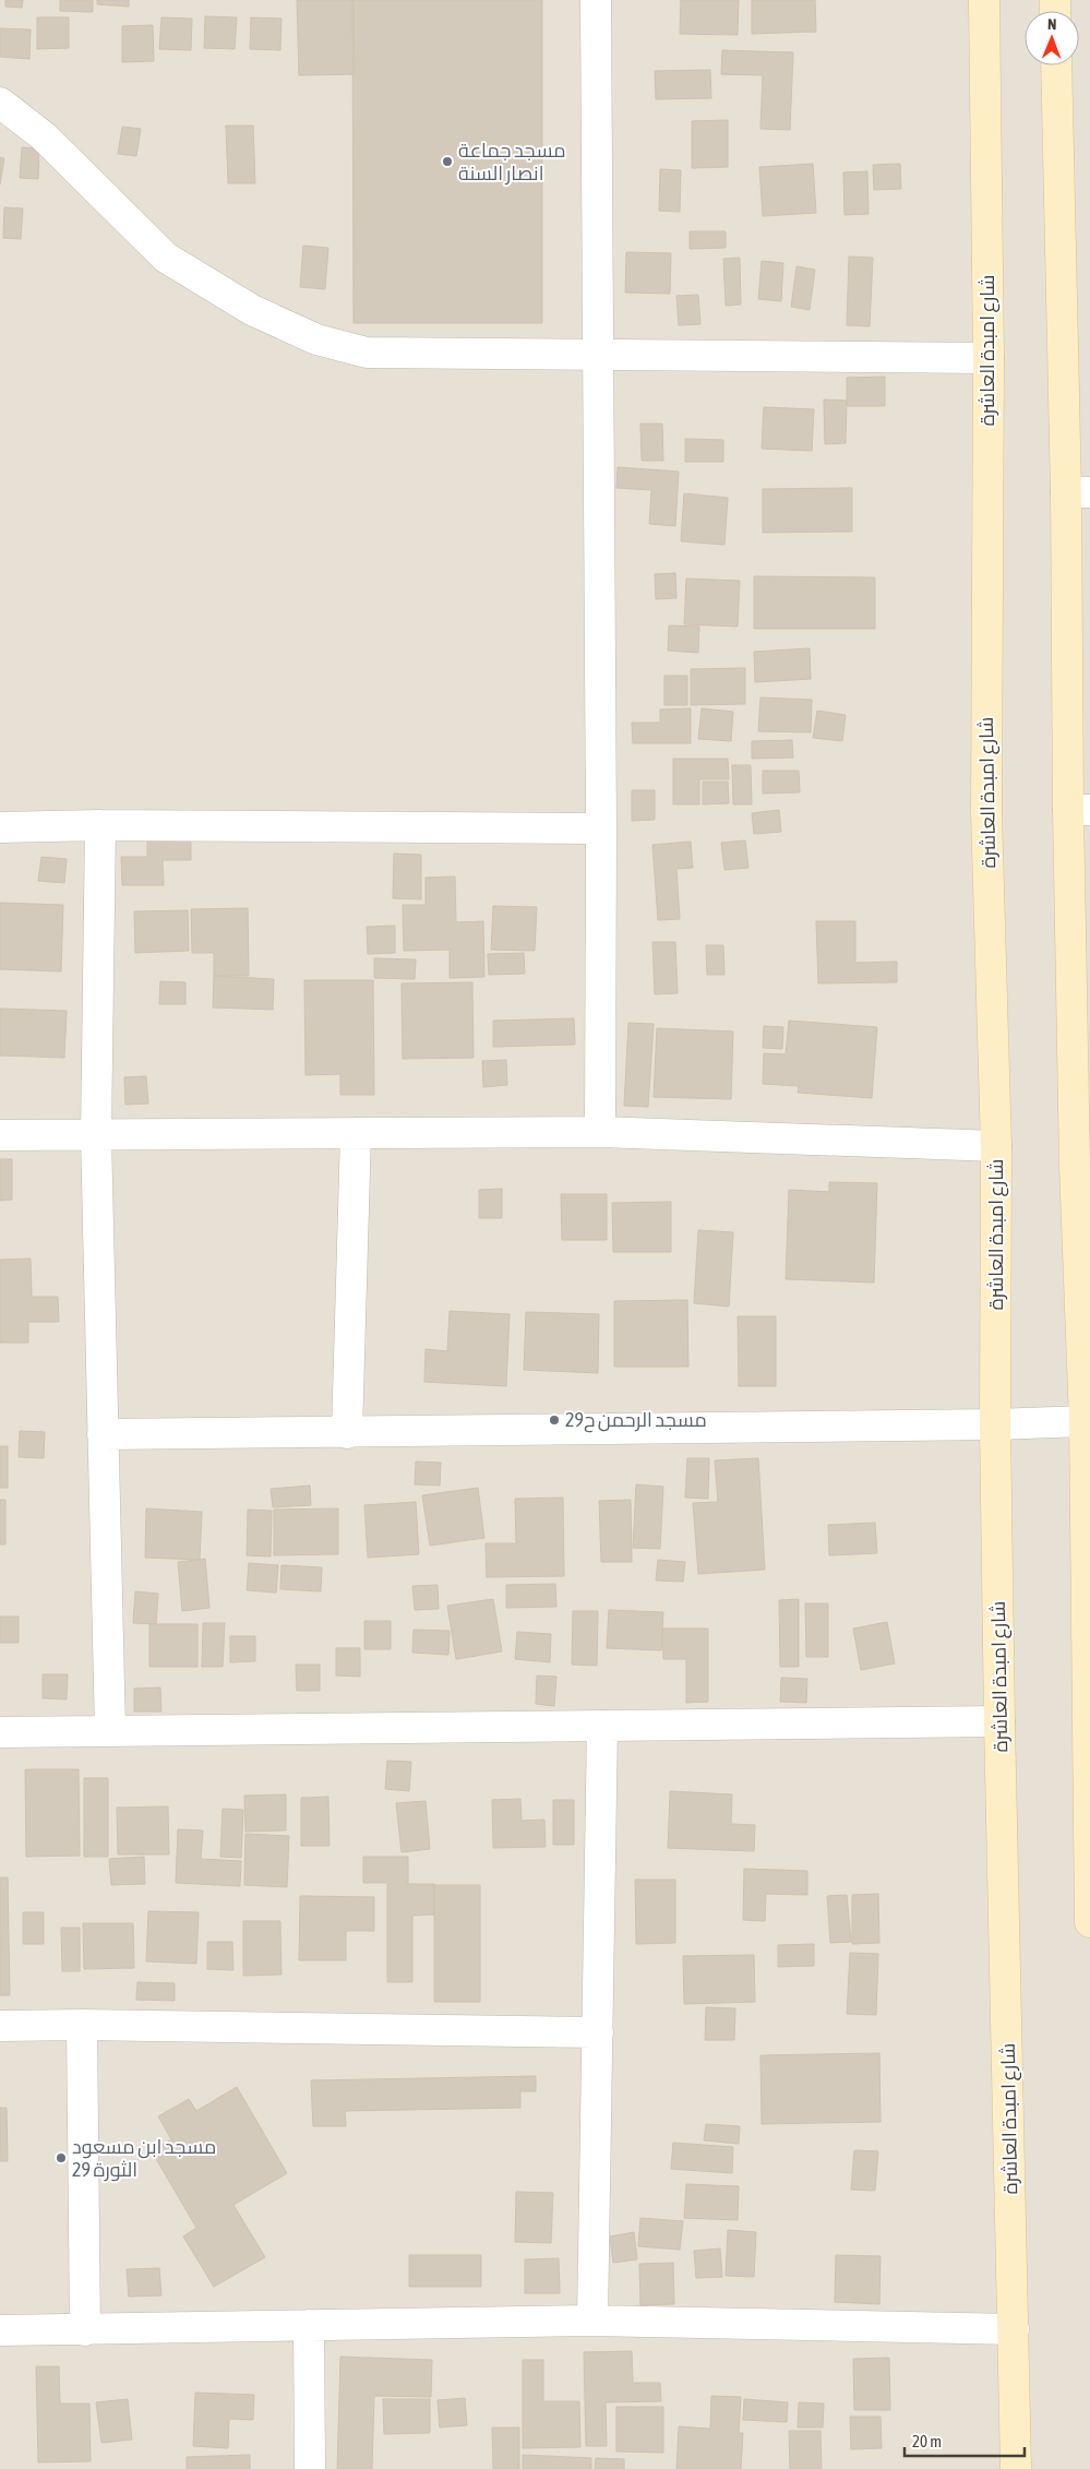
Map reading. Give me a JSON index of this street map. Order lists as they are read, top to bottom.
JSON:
{
  "streets": {
    "main road": ["شارع امبدة العاشرة"]
  },
  "places": ["مسجد جماعة انصار السنة", "مسجد الرحمن ح29", "مسجد ابن مسعود الثورة 29"],
  "scale_bar": "20 m",
  "north": "top"
}
